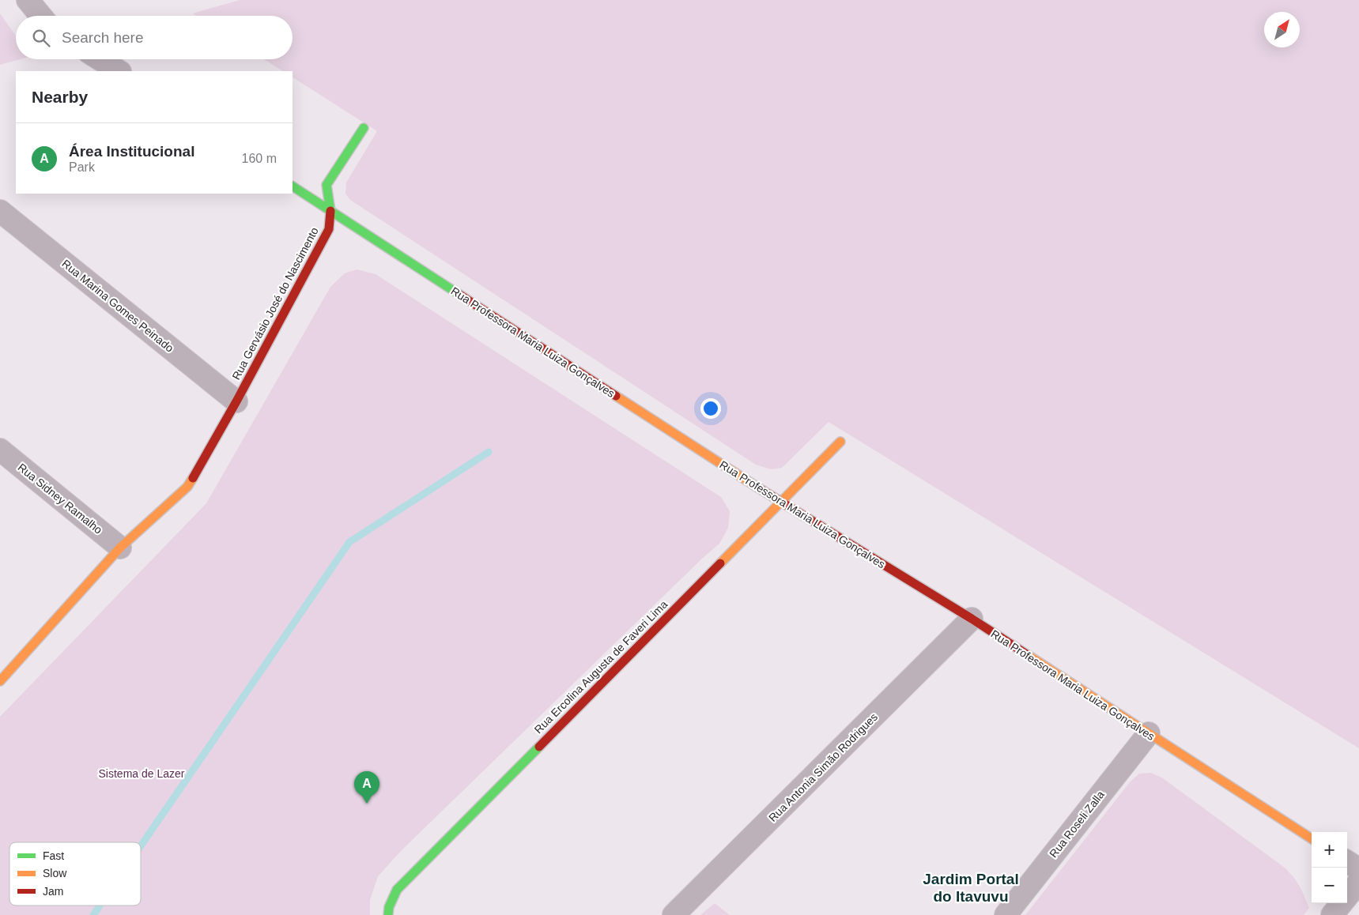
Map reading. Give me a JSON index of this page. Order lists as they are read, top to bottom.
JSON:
{
  "streets": {
    "street": [
      "Rua Gervásio José do Nascimento",
      "Rua Marina Gomes Peinado",
      "Rua Professora Maria Luiza Gonçalves",
      "Rua Sidney Ramalho",
      "Rua Ercolina Augusta de Faveri Lima",
      "Rua Antonia Simão Rodrigues",
      "Rua Roseli Zalla"
    ]
  },
  "crossings": [
    ["Rua Gervásio José do Nascimento", "Rua Marina Gomes Peinado"],
    ["Rua Gervásio José do Nascimento", "Rua Professora Maria Luiza Gonçalves"],
    ["Rua Gervásio José do Nascimento", "Rua Sidney Ramalho"],
    ["Rua Professora Maria Luiza Gonçalves", "Rua Ercolina Augusta de Faveri Lima"],
    ["Rua Professora Maria Luiza Gonçalves", "Rua Antonia Simão Rodrigues"],
    ["Rua Professora Maria Luiza Gonçalves", "Rua Roseli Zalla"]
  ],
  "districts": ["Jardim Portal do Itavuvu"],
  "parks": ["Sistema de Lazer"],
  "legend": ["Fast", "Slow", "Jam"],
  "north": "top right",
  "page": {
    "search": "Search here",
    "heading": "Nearby",
    "list": [
      {
        "mark": "A",
        "name": "Área Institucional",
        "note": "Park",
        "value": "160 m"
      }
    ],
    "pins": "A",
    "map_buttons": ["+", "−"]
  }
}
